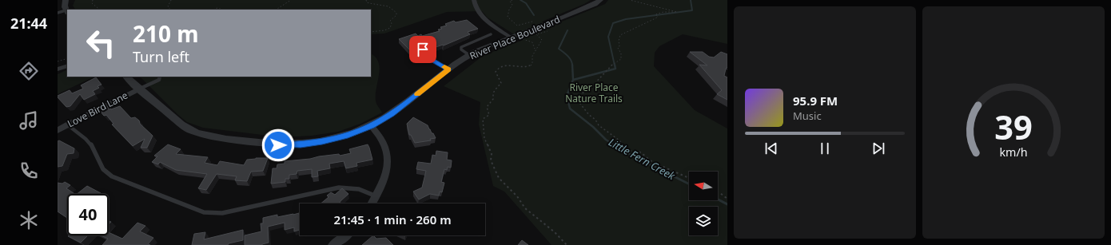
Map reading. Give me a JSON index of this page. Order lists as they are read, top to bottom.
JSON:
{
  "streets": {
    "street": ["River Place Boulevard", "Love Bird Lane"]
  },
  "crossings": [
    ["River Place Boulevard", "Love Bird Lane"]
  ],
  "water": ["Little Fern Creek"],
  "parks": ["River Place Nature Trails"],
  "north": "left",
  "page": {
    "tabs": "21:44",
    "turn": ["210 m", "Turn left"],
    "song": ["95.9 FM", "Music"],
    "limit": "40",
    "trip": "21:45 · 1 min · 260 m",
    "gauge": ["39", "km/h"]
  }
}
